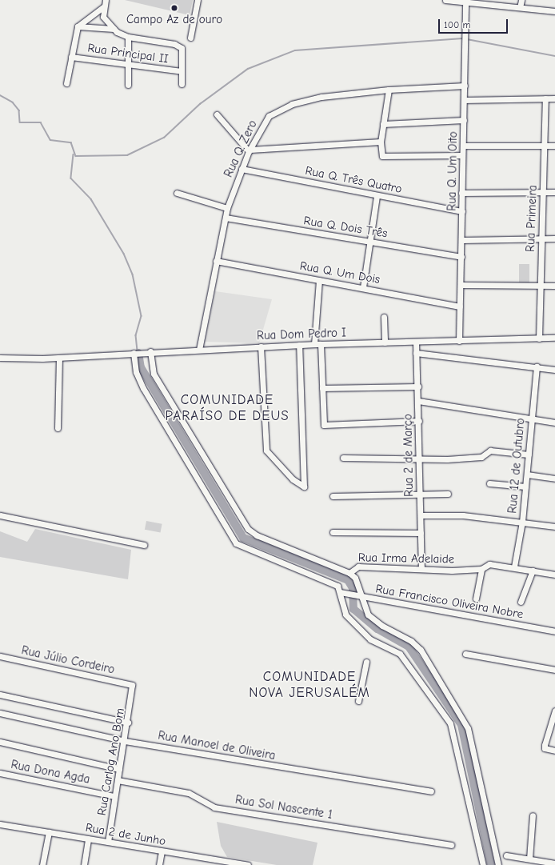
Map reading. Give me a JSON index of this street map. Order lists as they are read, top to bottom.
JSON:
{
  "streets": {
    "street": [
      "Rua Principal II",
      "Rua Q. Zero",
      "Rua Q. Um Oito",
      "Rua Q. Três Quatro",
      "Rua Primeira",
      "Rua Q. Dois Três",
      "Rua Q. Um Dois",
      "Rua Dom Pedro I",
      "Rua 2 de Março",
      "Rua 12 de Outubro",
      "Rua Irma Adelaide",
      "Rua Francisco Oliveira Nobre",
      "Rua Júlio Cordeiro",
      "Rua Manoel de Oliveira",
      "Rua Carlog Ano Bom",
      "Rua Dona Agda",
      "Rua Sol Nascente 1",
      "Rua 2 de Junho"
    ]
  },
  "crossings": [
    ["Rua Q. Zero", "Rua Q. Um Oito"],
    ["Rua Q. Zero", "Rua Q. Três Quatro"],
    ["Rua Q. Zero", "Rua Q. Dois Três"],
    ["Rua Q. Zero", "Rua Q. Um Dois"],
    ["Rua Q. Zero", "Rua Dom Pedro I"],
    ["Rua Q. Um Oito", "Rua Q. Três Quatro"],
    ["Rua Q. Um Oito", "Rua Q. Dois Três"],
    ["Rua Q. Um Oito", "Rua Q. Um Dois"],
    ["Rua Q. Um Oito", "Rua Dom Pedro I"],
    ["Rua Primeira", "Rua Dom Pedro I"],
    ["Rua Dom Pedro I", "Rua 2 de Março"],
    ["Rua 2 de Março", "Rua Irma Adelaide"],
    ["Rua 12 de Outubro", "Rua Irma Adelaide"],
    ["Rua Júlio Cordeiro", "Rua Carlog Ano Bom"],
    ["Rua Manoel de Oliveira", "Rua Carlog Ano Bom"],
    ["Rua Carlog Ano Bom", "Rua Dona Agda"],
    ["Rua Carlog Ano Bom", "Rua Sol Nascente 1"],
    ["Rua Carlog Ano Bom", "Rua 2 de Junho"]
  ],
  "districts": ["COMUNIDADE PARAÍSO DE DEUS", "COMUNIDADE NOVA JERUSALÉM"],
  "places": ["Campo Az de ouro"],
  "scale_bar": "100 m"
}
